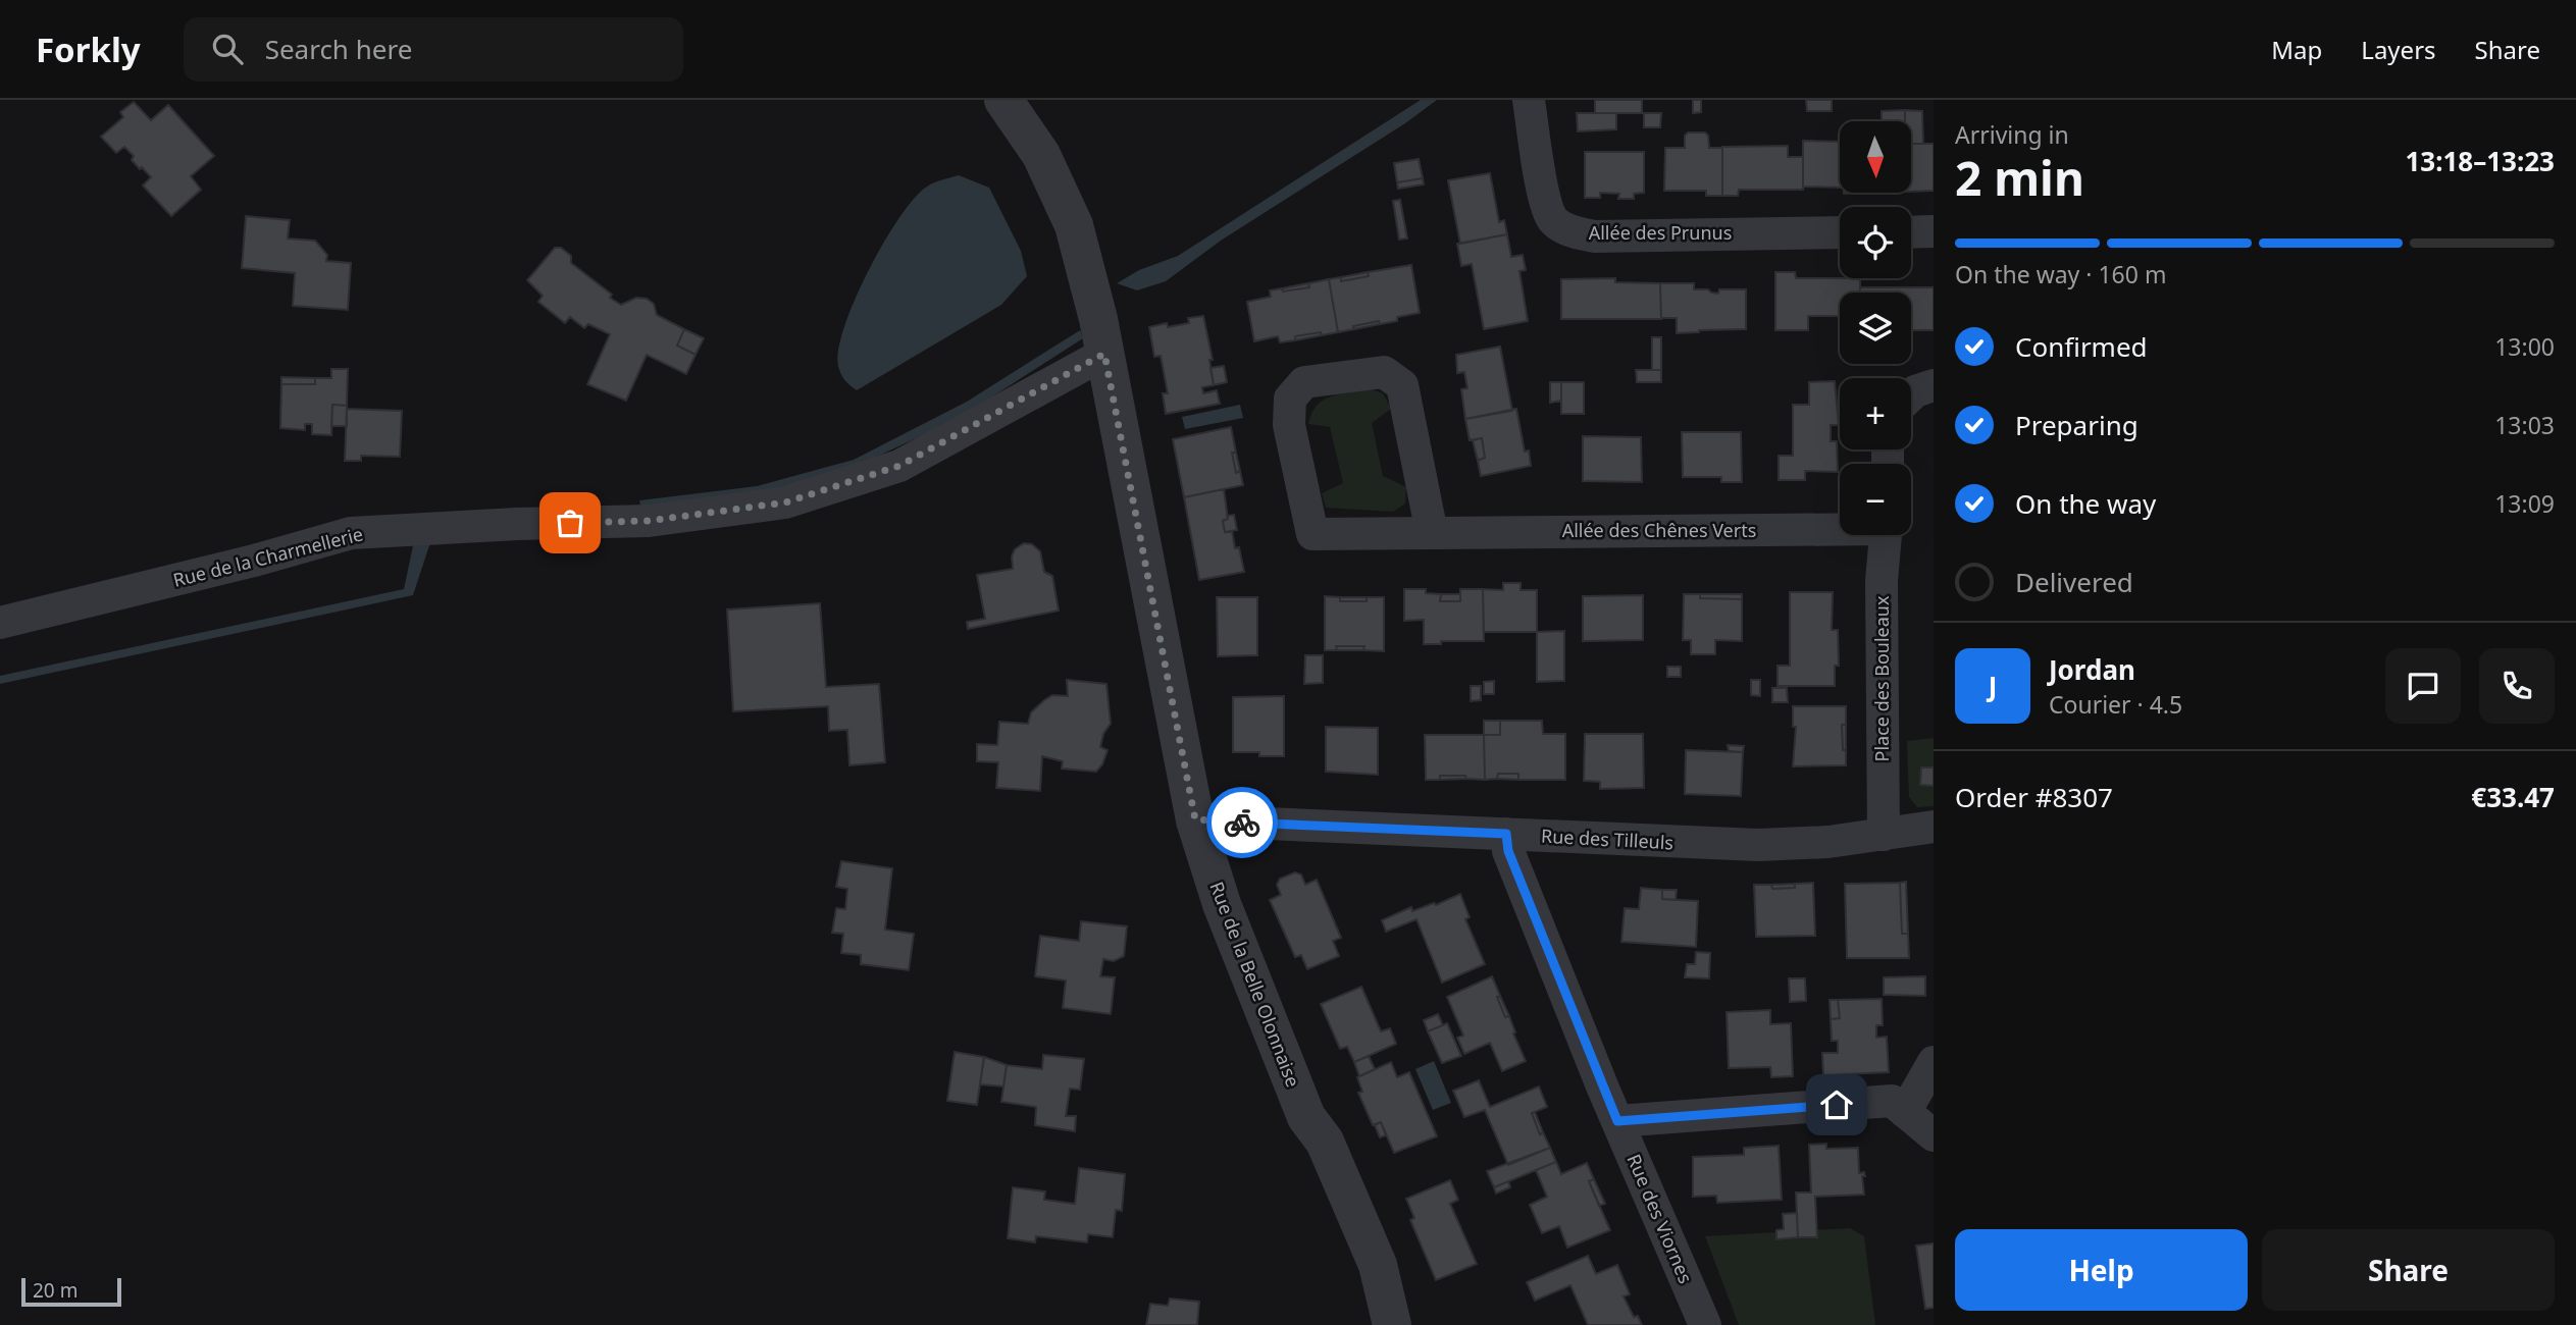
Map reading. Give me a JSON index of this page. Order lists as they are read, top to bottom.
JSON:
{
  "streets": {
    "street": [
      "Allée des Prunus",
      "Allée des Chênes Verts",
      "Rue de la Charmellerie",
      "Place des Bouleaux",
      "Rue des Tilleuls",
      "Rue de la Belle Olonnaise",
      "Rue des Viornes"
    ]
  },
  "crossings": [
    ["Rue de la Charmellerie", "Rue de la Belle Olonnaise"],
    ["Place des Bouleaux", "Rue des Tilleuls"],
    ["Rue des Tilleuls", "Rue de la Belle Olonnaise"],
    ["Rue des Tilleuls", "Rue des Viornes"]
  ],
  "scale_bar": "20 m",
  "north": "bottom",
  "page": {
    "header": "Forkly",
    "search": "Search here",
    "nav": ["Map", "Layers", "Share"],
    "heading": ["2 min", "Arriving in", "13:18–13:23"],
    "panel": [
      "Jordan",
      "Courier · 4.5",
      "Order #8307",
      "€33.47"
    ],
    "map_buttons": ["+", "−"],
    "bar": "On the way · 160 m",
    "list": [
      ["Confirmed", "13:00"],
      ["Preparing", "13:03"],
      ["On the way", "13:09"],
      "Delivered"
    ],
    "round": "J",
    "buttons": ["Help", "Share"],
    "scale": "20 m"
  }
}
